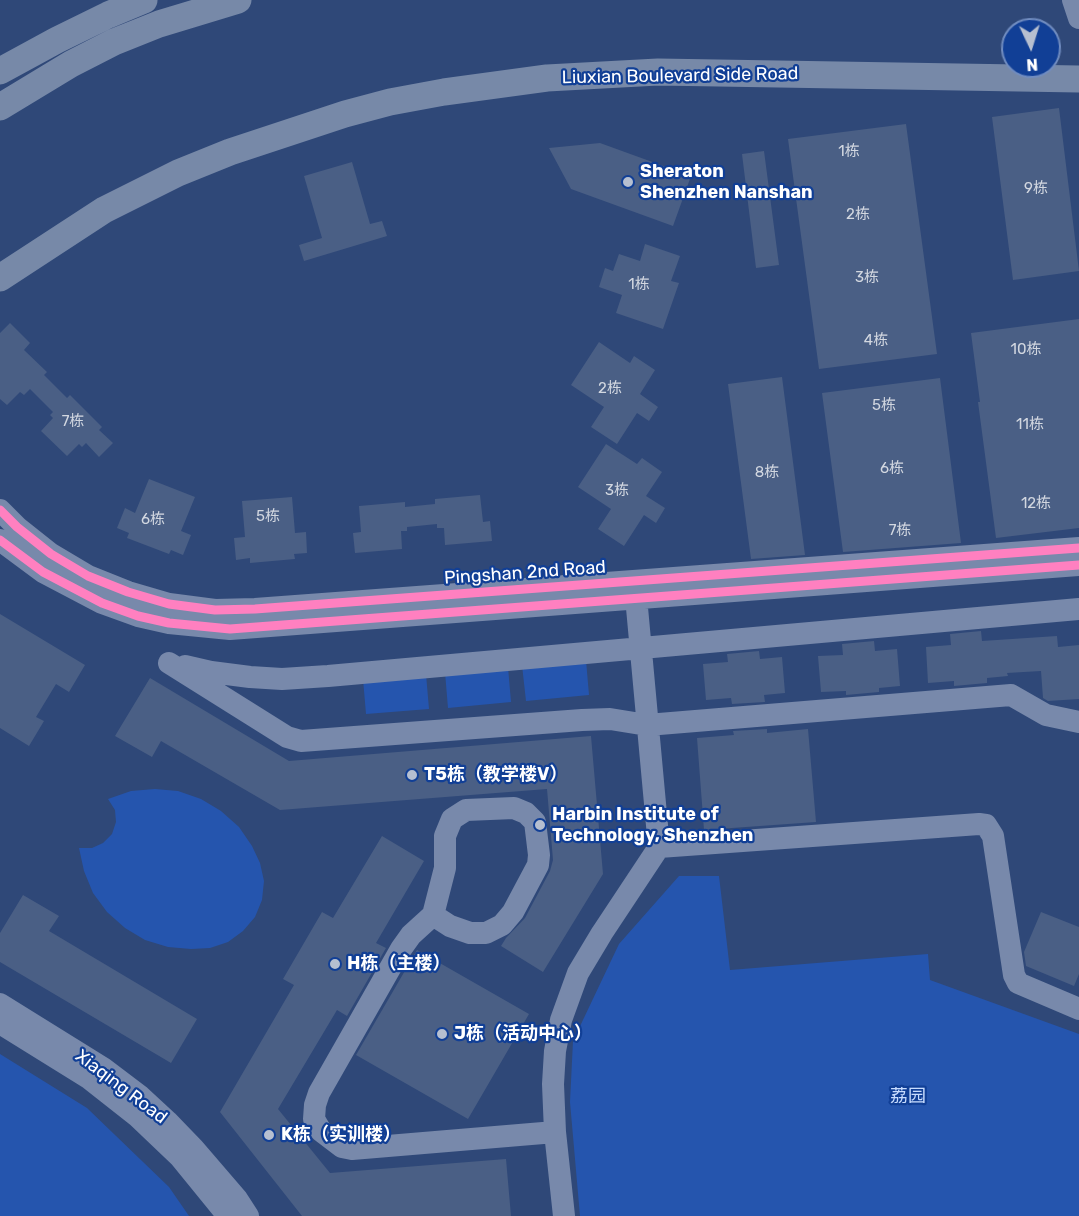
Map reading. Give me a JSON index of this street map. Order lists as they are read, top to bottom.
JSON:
{
  "streets": {
    "main road": ["Liuxian Boulevard Side Road"],
    "street": ["Pingshan 2nd Road", "Xiaqing Road"]
  },
  "parks": ["荔园"],
  "places": [
    "Sheraton Shenzhen Nanshan",
    "T5栋（教学楼V）",
    "Harbin Institute of Technology, Shenzhen",
    "H栋（主楼）",
    "J栋（活动中心）",
    "K栋（实训楼）"
  ],
  "house_numbers": [
    "1栋",
    "9栋",
    "2栋",
    "3栋",
    "1栋",
    "4栋",
    "10栋",
    "2栋",
    "5栋",
    "7栋",
    "11栋",
    "6栋",
    "8栋",
    "3栋",
    "12栋",
    "5栋",
    "6栋",
    "7栋"
  ],
  "north": "bottom"
}
